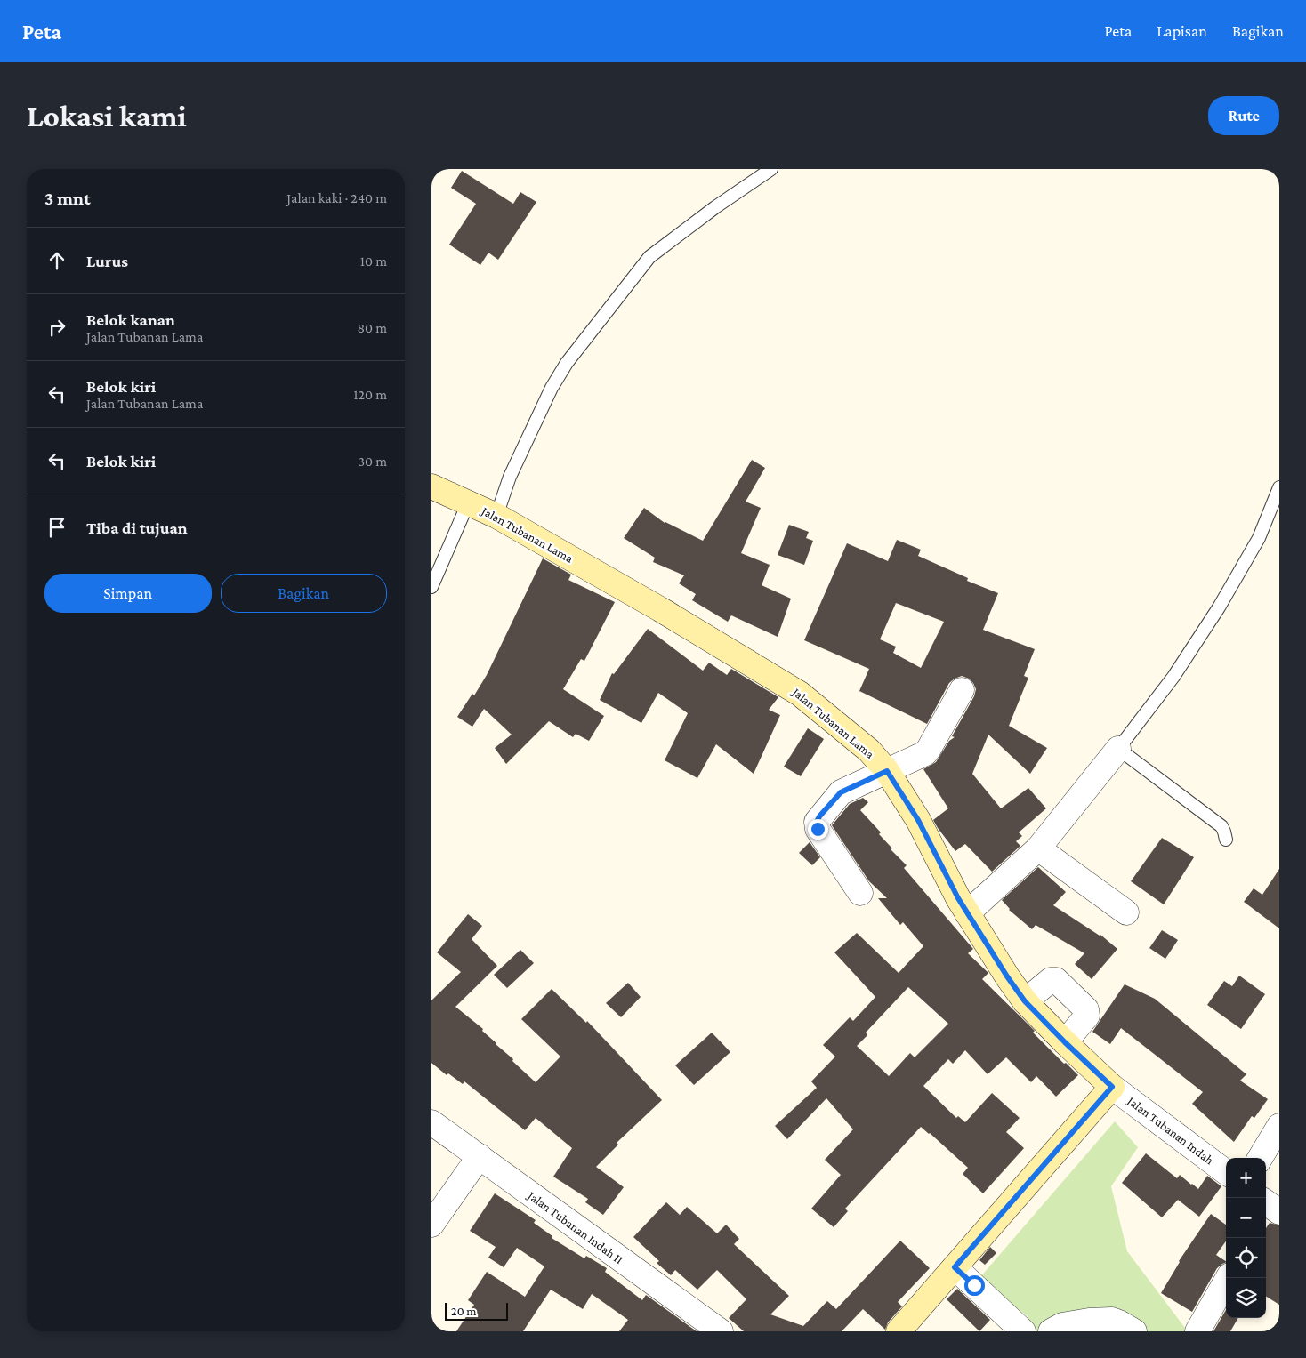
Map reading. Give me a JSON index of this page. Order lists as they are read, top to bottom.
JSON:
{
  "streets": {
    "street": ["Jalan Tubanan Lama", "Jalan Tubanan Indah", "Jalan Tubanan Indah II"]
  },
  "crossings": [
    ["Jalan Tubanan Lama", "Jalan Tubanan Indah"]
  ],
  "scale_bar": "20 m",
  "page": {
    "header": "Peta",
    "nav": ["Peta", "Lapisan", "Bagikan"],
    "buttons": [
      "Rute",
      ["Simpan", "Bagikan"]
    ],
    "title": "Lokasi kami",
    "heading": ["3 mnt", "Jalan kaki · 240 m"],
    "list": [
      ["Lurus", "10 m"],
      ["Belok kanan", "Jalan Tubanan Lama", "80 m"],
      ["Belok kiri", "Jalan Tubanan Lama", "120 m"],
      ["Belok kiri", "30 m"],
      "Tiba di tujuan"
    ],
    "map_buttons": ["+", "−"],
    "scale": "20 m"
  }
}
